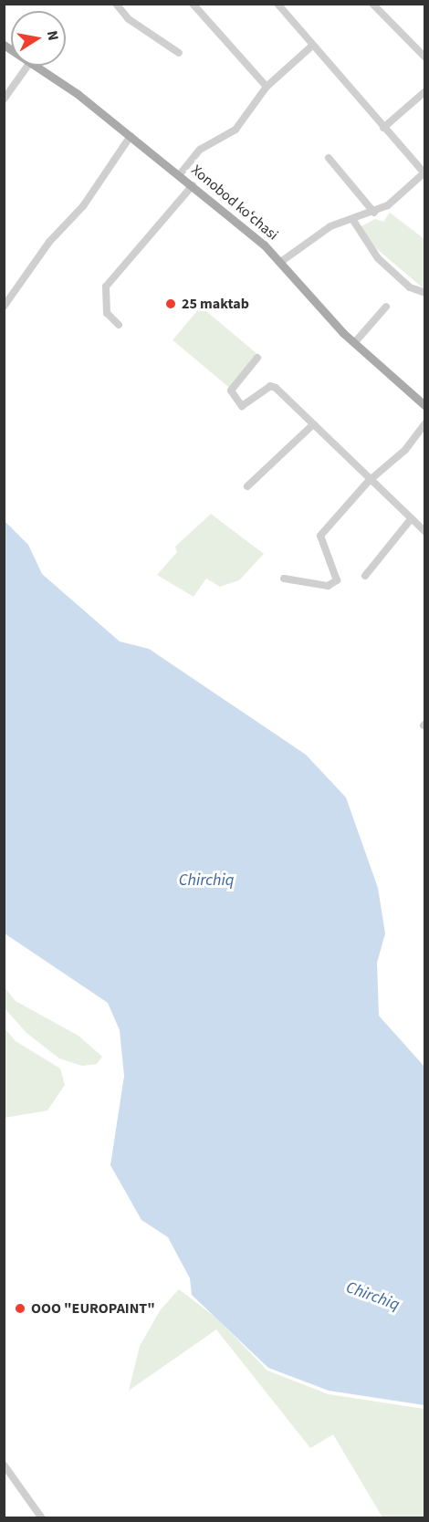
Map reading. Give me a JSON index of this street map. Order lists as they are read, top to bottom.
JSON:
{
  "streets": {
    "main road": ["Xonobod koʻchasi"]
  },
  "water": ["Chirchiq"],
  "places": ["25 maktab", "OOO \"EUROPAINT\""],
  "north": "right"
}
